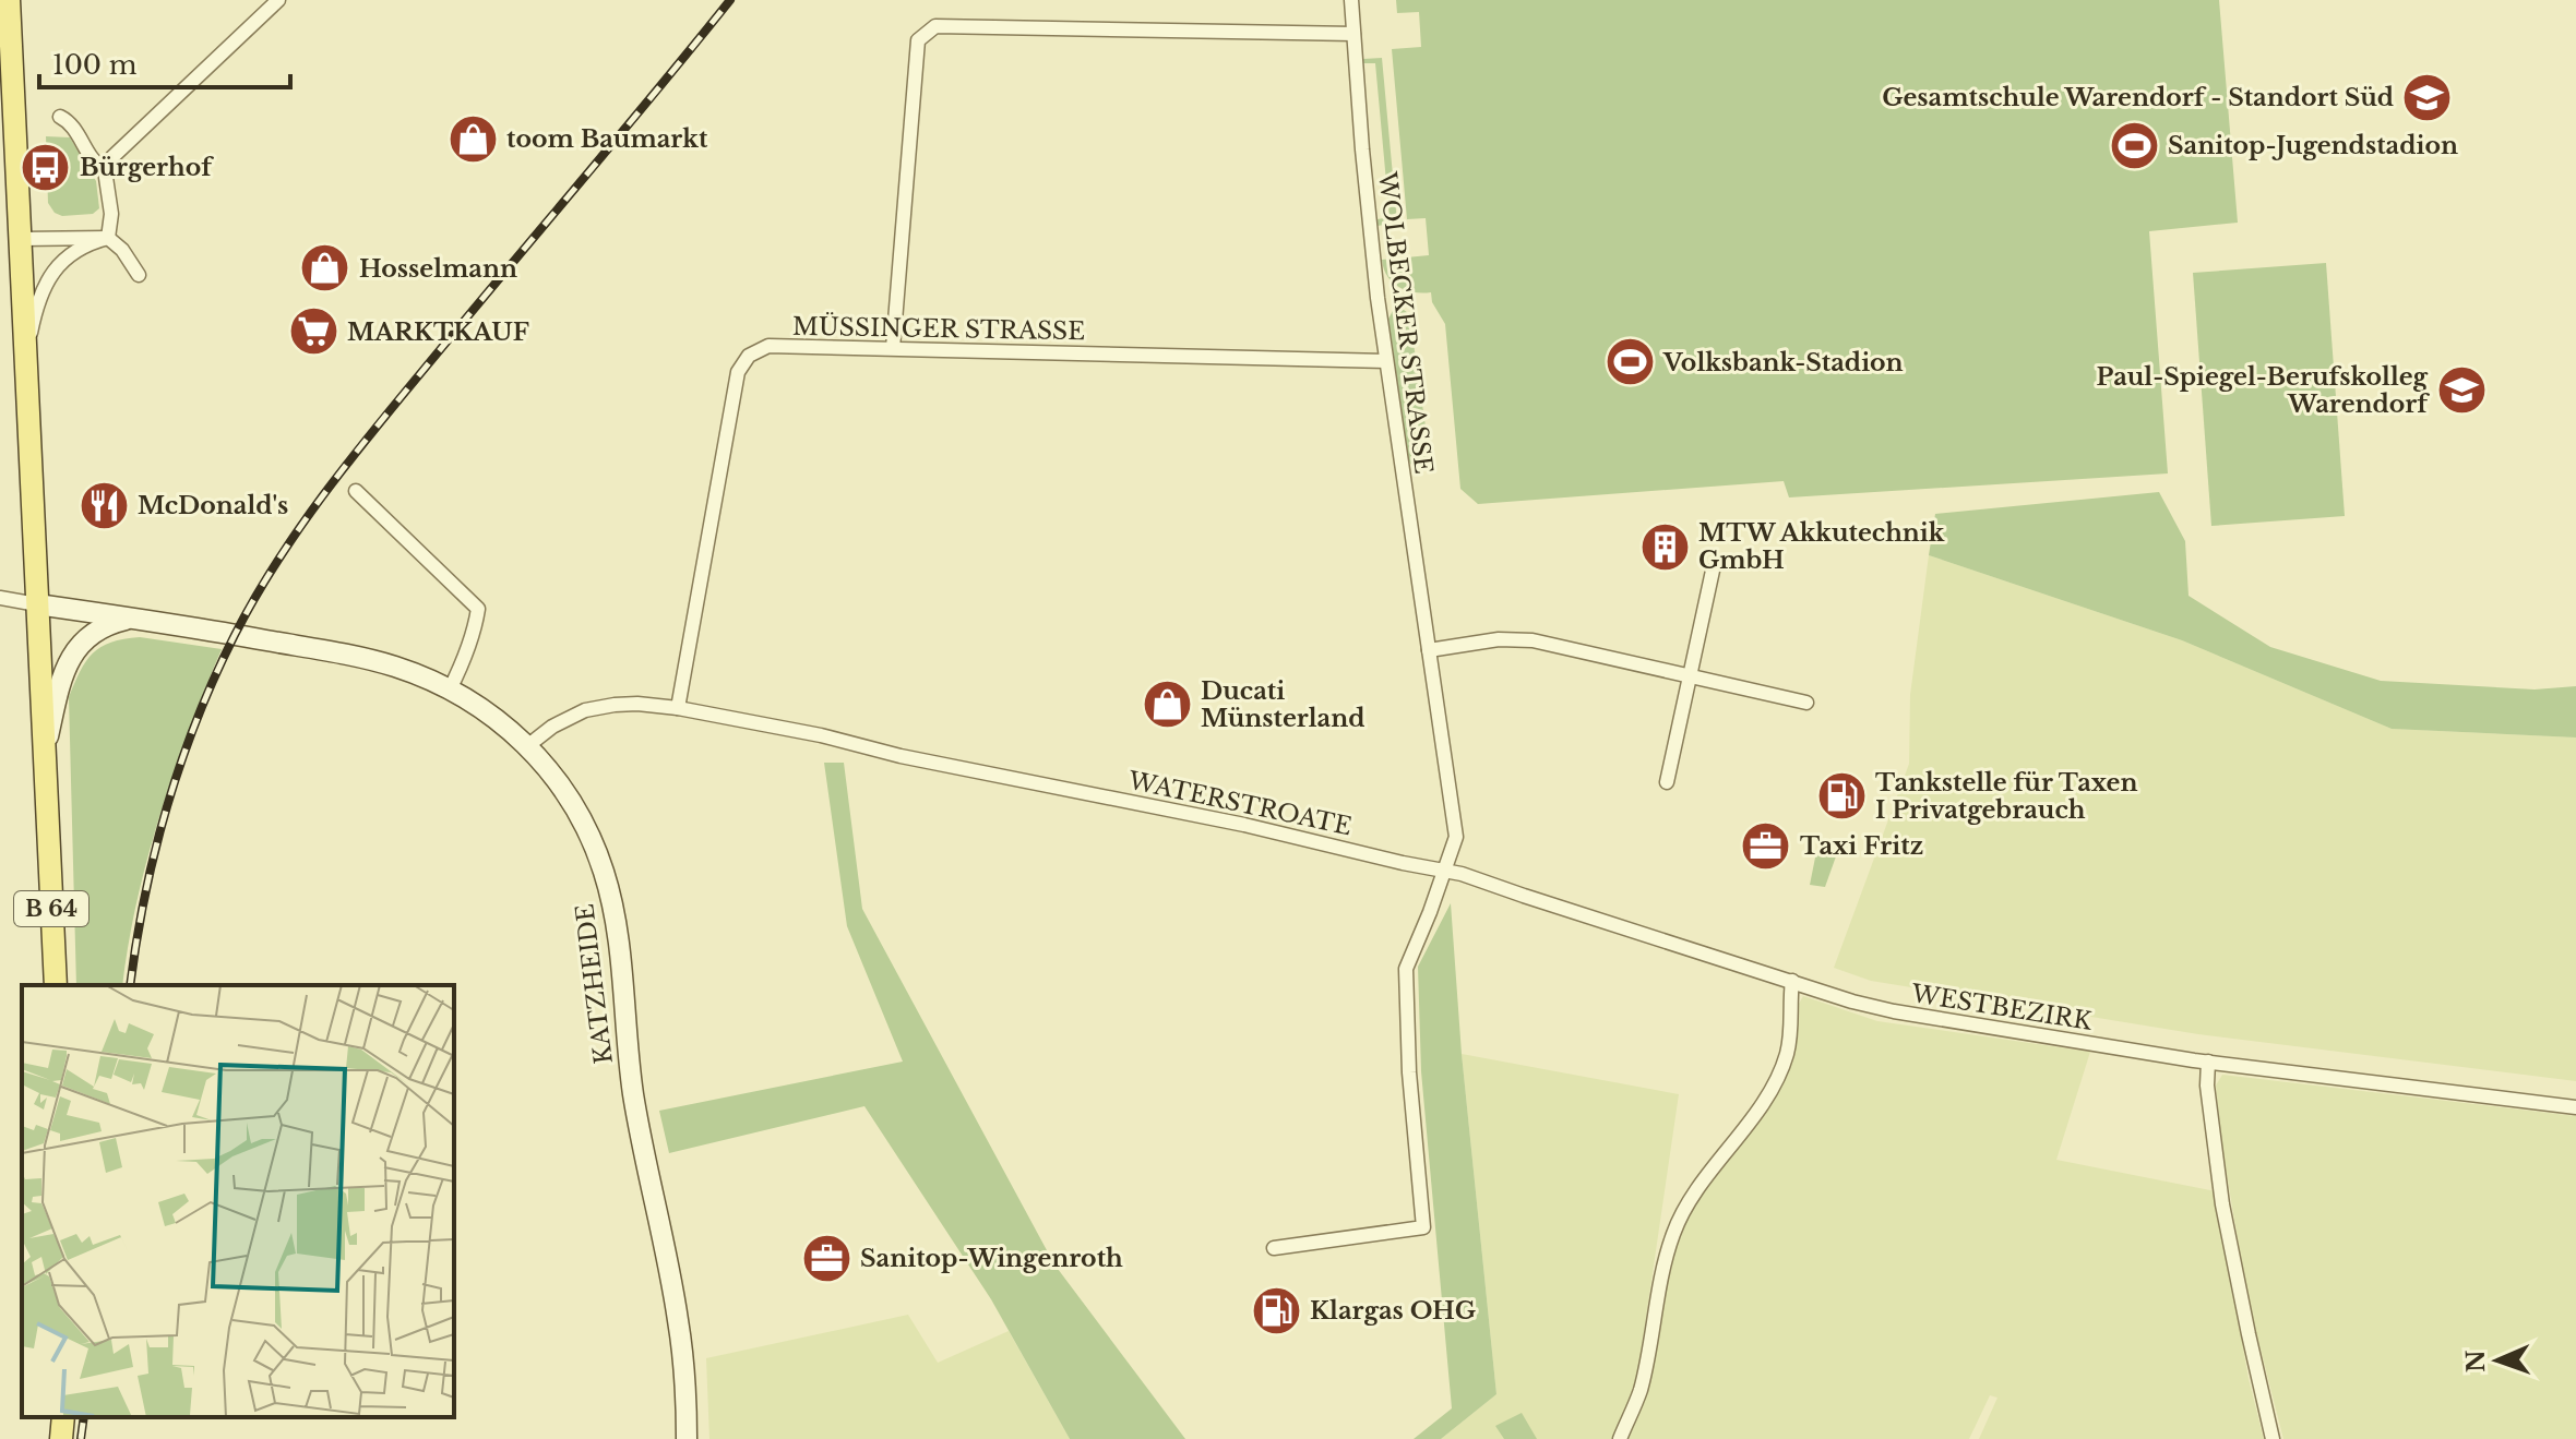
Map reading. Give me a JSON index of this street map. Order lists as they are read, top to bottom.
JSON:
{
  "streets": {
    "main road": ["B 64"],
    "street": [
      "WOLBECKER STRASSE",
      "MÜSSINGER STRASSE",
      "WATERSTROATE",
      "KATZHEIDE",
      "WESTBEZIRK"
    ]
  },
  "crossings": [
    ["WOLBECKER STRASSE", "MÜSSINGER STRASSE"],
    ["WOLBECKER STRASSE", "WATERSTROATE"],
    ["WOLBECKER STRASSE", "WESTBEZIRK"],
    ["MÜSSINGER STRASSE", "WATERSTROATE"],
    ["WATERSTROATE", "KATZHEIDE"],
    ["WATERSTROATE", "WESTBEZIRK"],
    ["B 64", "KATZHEIDE"]
  ],
  "places": {
    "school or university": ["Gesamtschule Warendorf - Standort Süd", "Paul-Spiegel-Berufskolleg Warendorf"],
    "shop": ["toom Baumarkt", "Hosselmann", "Ducati Münsterland"],
    "sports": ["Sanitop-Jugendstadion", "Volksbank-Stadion"],
    "bus stop": ["Bürgerhof"],
    "supermarket": ["MARKTKAUF"],
    "restaurant": ["McDonald's"],
    "building": ["MTW Akkutechnik GmbH"],
    "fuel station": ["Tankstelle für Taxen I Privatgebrauch", "Klargas OHG"],
    "office": ["Taxi Fritz", "Sanitop-Wingenroth"]
  },
  "scale_bar": "100 m",
  "north": "left"
}
